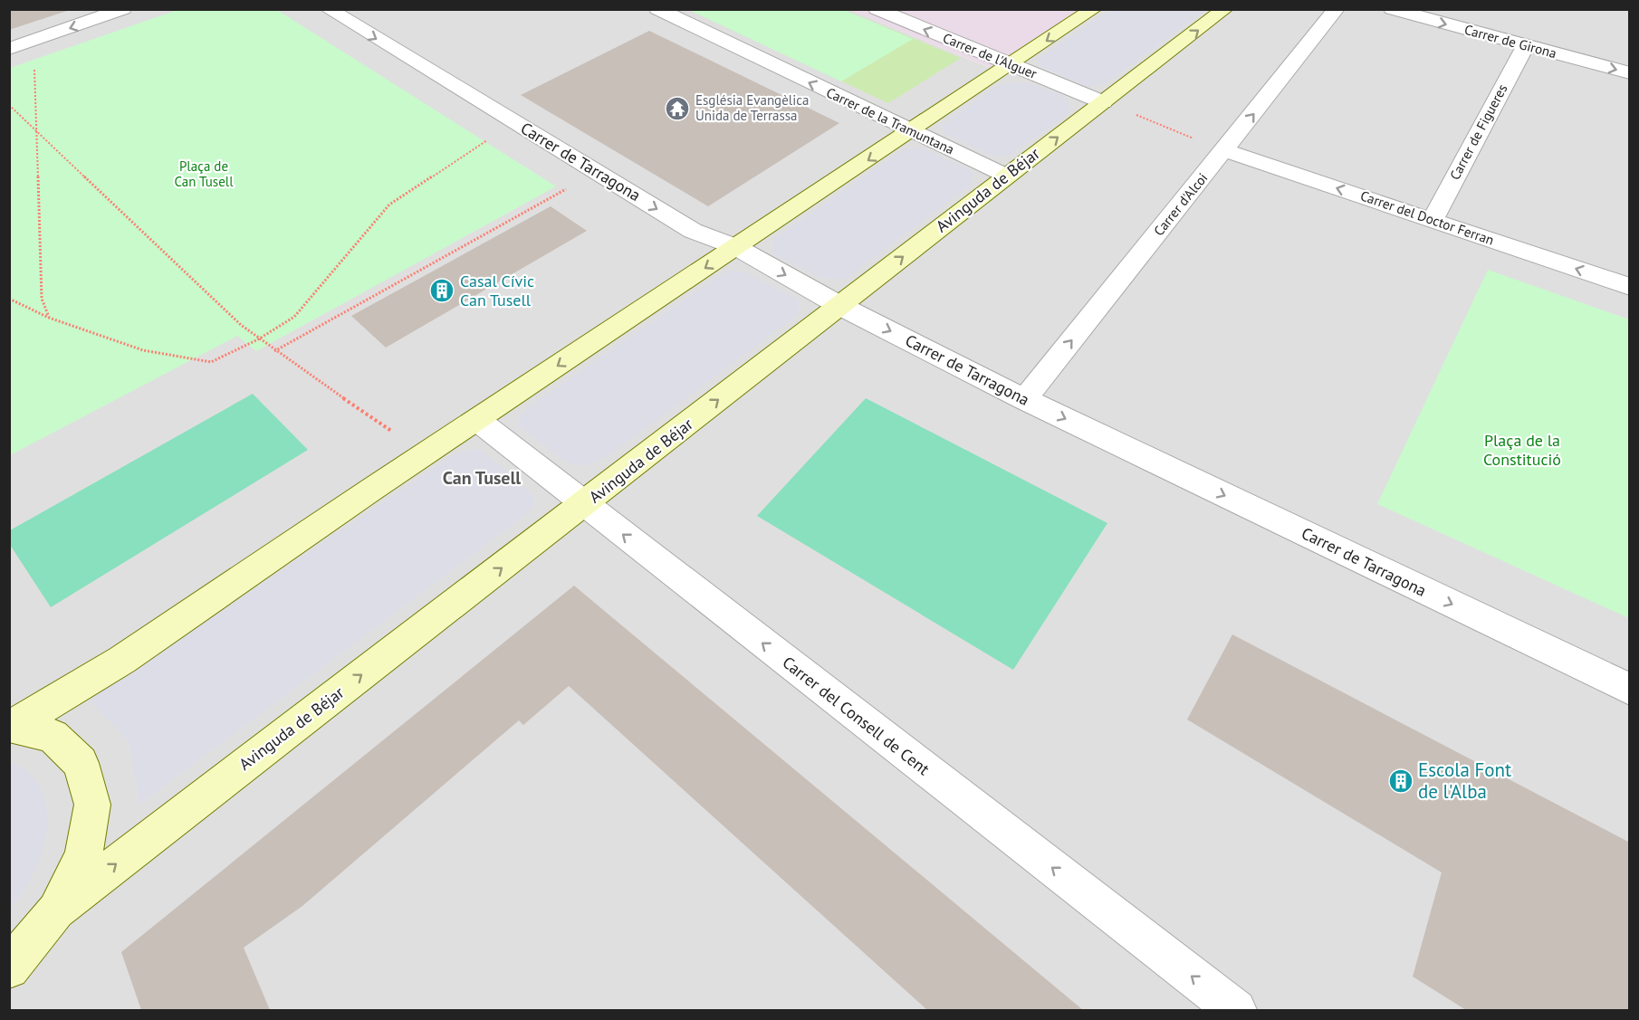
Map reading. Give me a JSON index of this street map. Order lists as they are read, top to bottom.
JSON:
{
  "streets": {
    "main road": ["Avinguda de Béjar"],
    "street": [
      "Carrer de Girona",
      "Carrer de l'Alguer",
      "Carrer de la Tramuntana",
      "Carrer de Figueres",
      "Carrer de Tarragona",
      "Carrer d'Alcoi",
      "Carrer del Doctor Ferran",
      "Carrer del Consell de Cent"
    ]
  },
  "crossings": [
    ["Carrer de Girona", "Carrer de Figueres"],
    ["Carrer de l'Alguer", "Avinguda de Béjar"],
    ["Carrer de la Tramuntana", "Avinguda de Béjar"],
    ["Carrer de Figueres", "Carrer del Doctor Ferran"],
    ["Carrer de Tarragona", "Avinguda de Béjar"],
    ["Carrer de Tarragona", "Carrer d'Alcoi"],
    ["Avinguda de Béjar", "Carrer del Consell de Cent"],
    ["Carrer d'Alcoi", "Carrer del Doctor Ferran"]
  ],
  "one_way": [
    "Carrer de Girona",
    "Carrer de l'Alguer",
    "Carrer de la Tramuntana",
    "Carrer de Tarragona",
    "Carrer d'Alcoi",
    "Carrer del Doctor Ferran",
    "Carrer del Consell de Cent"
  ],
  "districts": ["Can Tusell"],
  "parks": ["Plaça de Can Tusell", "Plaça de la Constitució"],
  "places": {
    "temple": ["Església Evangèlica Unida de Terrassa"],
    "building": ["Casal Cívic Can Tusell", "Escola Font de l'Alba"]
  }
}
